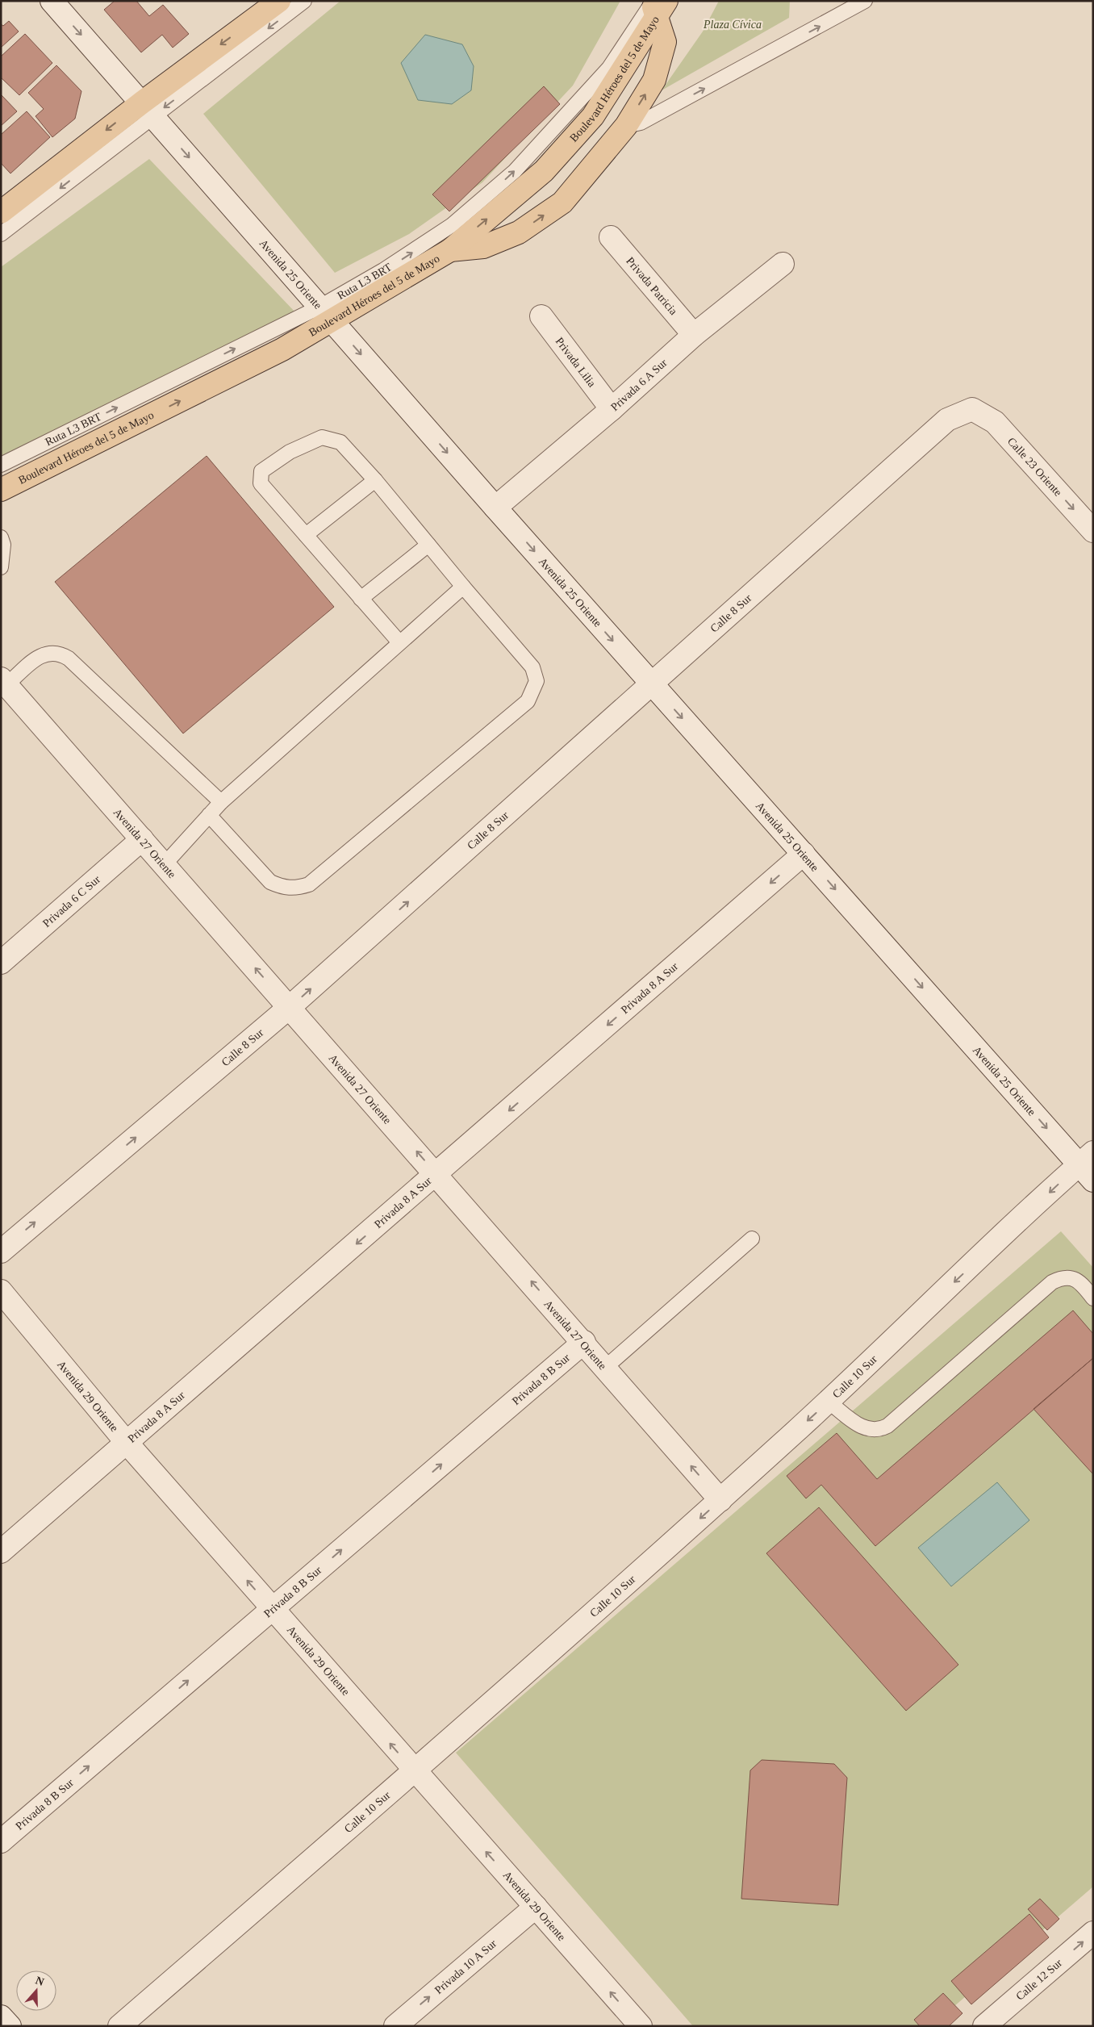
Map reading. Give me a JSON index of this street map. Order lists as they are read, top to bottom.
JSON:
{
  "streets": {
    "main road": ["Boulevard Héroes del 5 de Mayo"],
    "street": [
      "Avenida 25 Oriente",
      "Privada Patricia",
      "Privada Lilia",
      "Privada 6 A Sur",
      "Calle 23 Oriente",
      "Calle 8 Sur",
      "Avenida 27 Oriente",
      "Privada 6 C Sur",
      "Privada 8 A Sur",
      "Calle 10 Sur",
      "Privada 8 B Sur",
      "Avenida 29 Oriente",
      "Privada 10 A Sur",
      "Calle 12 Sur"
    ],
    "lane": ["Ruta L3 BRT"]
  },
  "crossings": [
    ["Boulevard Héroes del 5 de Mayo", "Avenida 25 Oriente"],
    ["Boulevard Héroes del 5 de Mayo", "Ruta L3 BRT"],
    ["Avenida 25 Oriente", "Ruta L3 BRT"],
    ["Avenida 25 Oriente", "Privada 6 A Sur"],
    ["Avenida 25 Oriente", "Calle 8 Sur"],
    ["Avenida 25 Oriente", "Privada 8 A Sur"],
    ["Avenida 25 Oriente", "Calle 10 Sur"],
    ["Privada Patricia", "Privada 6 A Sur"],
    ["Privada Lilia", "Privada 6 A Sur"],
    ["Calle 23 Oriente", "Calle 8 Sur"],
    ["Calle 8 Sur", "Avenida 27 Oriente"],
    ["Avenida 27 Oriente", "Privada 6 C Sur"],
    ["Avenida 27 Oriente", "Privada 8 A Sur"],
    ["Avenida 27 Oriente", "Calle 10 Sur"],
    ["Avenida 27 Oriente", "Privada 8 B Sur"],
    ["Privada 8 A Sur", "Avenida 29 Oriente"],
    ["Calle 10 Sur", "Avenida 29 Oriente"],
    ["Privada 8 B Sur", "Avenida 29 Oriente"],
    ["Avenida 29 Oriente", "Privada 10 A Sur"]
  ],
  "one_way": [
    "Avenida 25 Oriente",
    "Ruta L3 BRT",
    "Calle 23 Oriente",
    "Calle 8 Sur",
    "Avenida 27 Oriente",
    "Privada 8 A Sur",
    "Calle 10 Sur",
    "Privada 8 B Sur",
    "Avenida 29 Oriente",
    "Privada 10 A Sur",
    "Calle 12 Sur"
  ],
  "parks": ["Plaza Cívica"],
  "north": "top"
}
